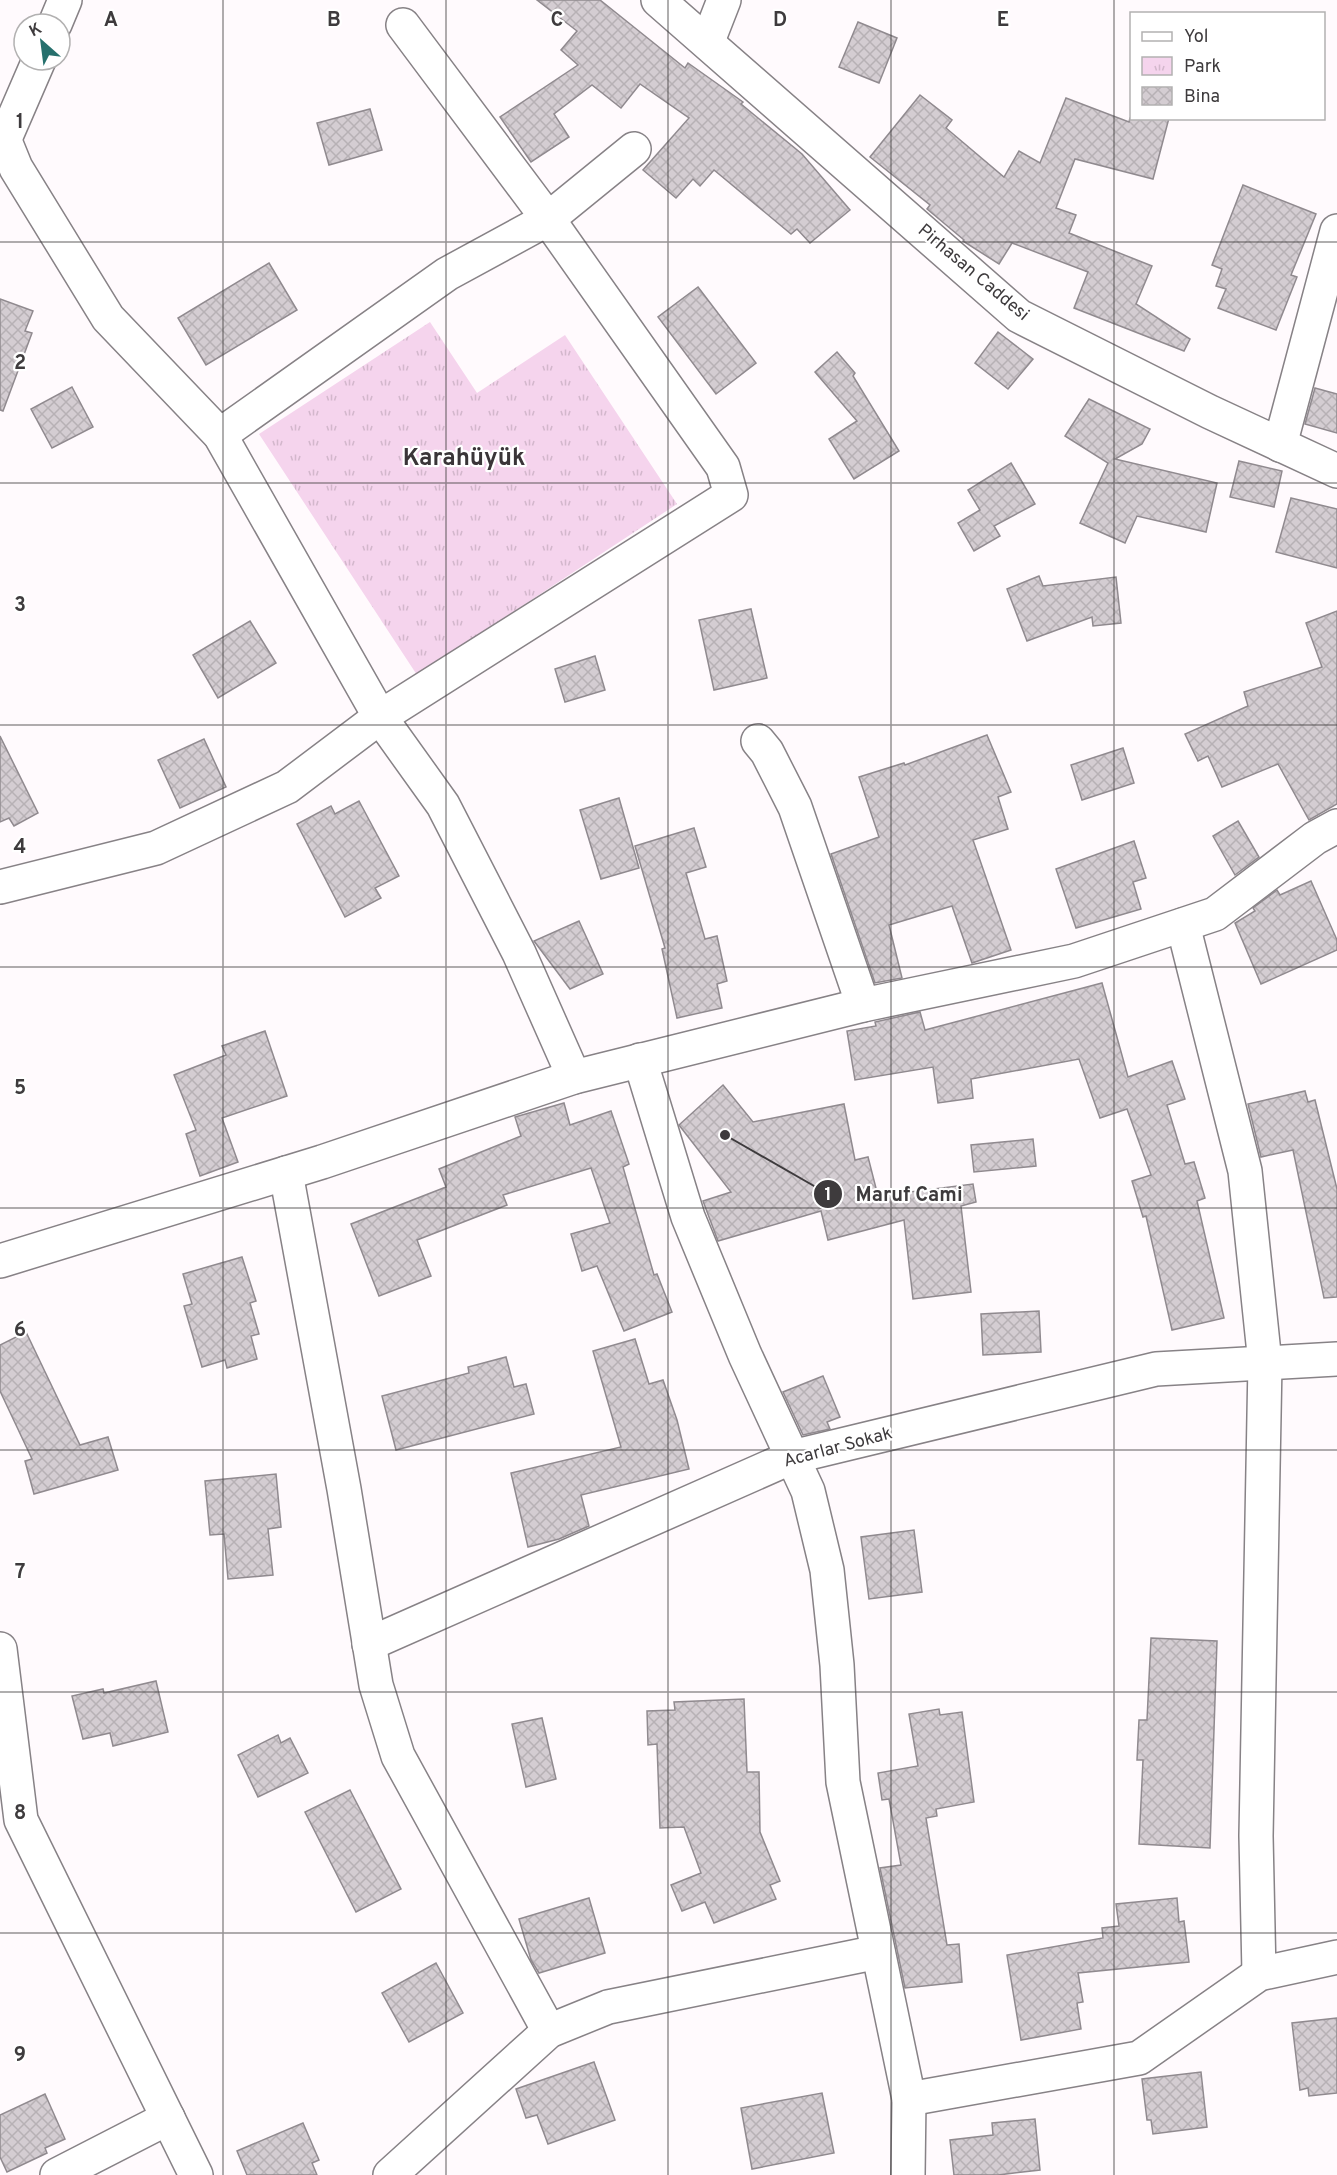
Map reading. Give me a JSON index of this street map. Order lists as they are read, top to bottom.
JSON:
{
  "streets": {
    "street": ["Pirhasan Caddesi", "Acarlar Sokak"]
  },
  "districts": ["Karahüyük"],
  "places": ["Maruf Cami"],
  "legend": ["Yol", "Park", "Bina"],
  "north": "top left",
  "grid": {
    "columns": [
      "A",
      "B",
      "C",
      "D",
      "E"
    ],
    "rows": [
      "1",
      "2",
      "3",
      "4",
      "5",
      "6",
      "7",
      "8",
      "9"
    ]
  }
}
